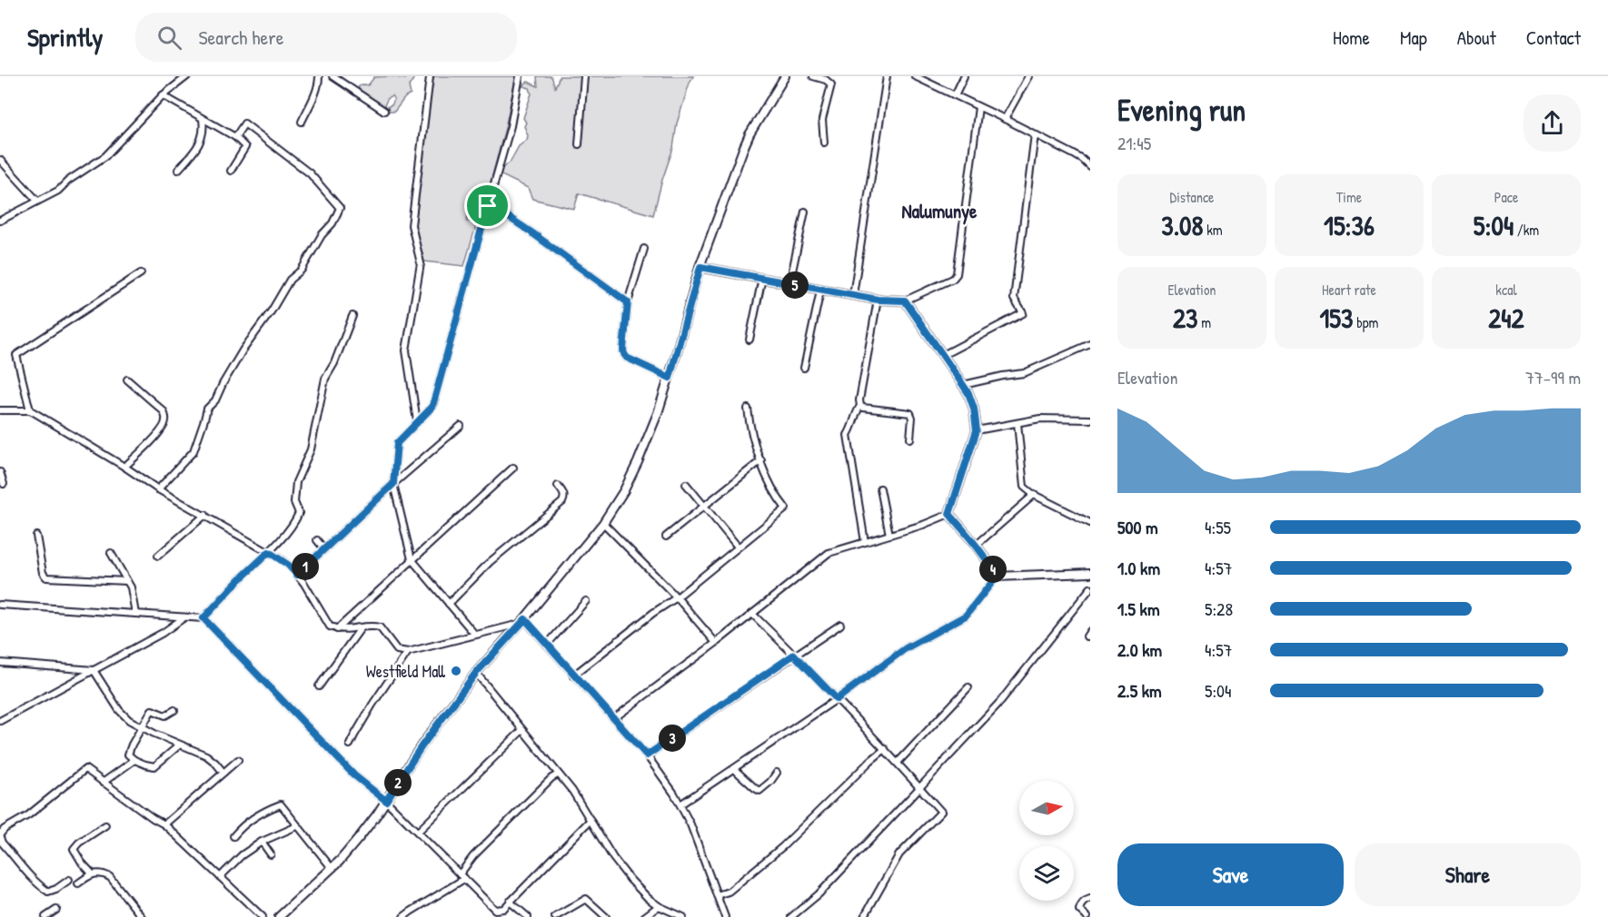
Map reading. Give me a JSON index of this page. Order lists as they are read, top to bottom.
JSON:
{
  "districts": ["Nalumunye"],
  "places": ["Westfield Mall"],
  "north": "right",
  "page": {
    "header": "Sprintly",
    "search": "Search here",
    "nav": [
      "Home",
      "Map",
      "About",
      "Contact"
    ],
    "heading": ["Evening run", "21:45"],
    "stats": [
      ["Distance", "3.08 km"],
      ["Time", "15:36"],
      ["Pace", "5:04 /km"],
      ["Elevation", "23 m"],
      ["Heart rate", "153 bpm"],
      ["kcal", "242"]
    ],
    "pins": [
      "5",
      "1",
      "4",
      "3",
      "2"
    ],
    "chart": ["Elevation", "77–99 m"],
    "list": [
      {
        "name": "500 m",
        "note": "4:55"
      },
      {
        "name": "1.0 km",
        "note": "4:57"
      },
      {
        "name": "1.5 km",
        "note": "5:28"
      },
      {
        "name": "2.0 km",
        "note": "4:57"
      },
      {
        "name": "2.5 km",
        "note": "5:04"
      }
    ],
    "buttons": ["Save", "Share"]
  }
}
